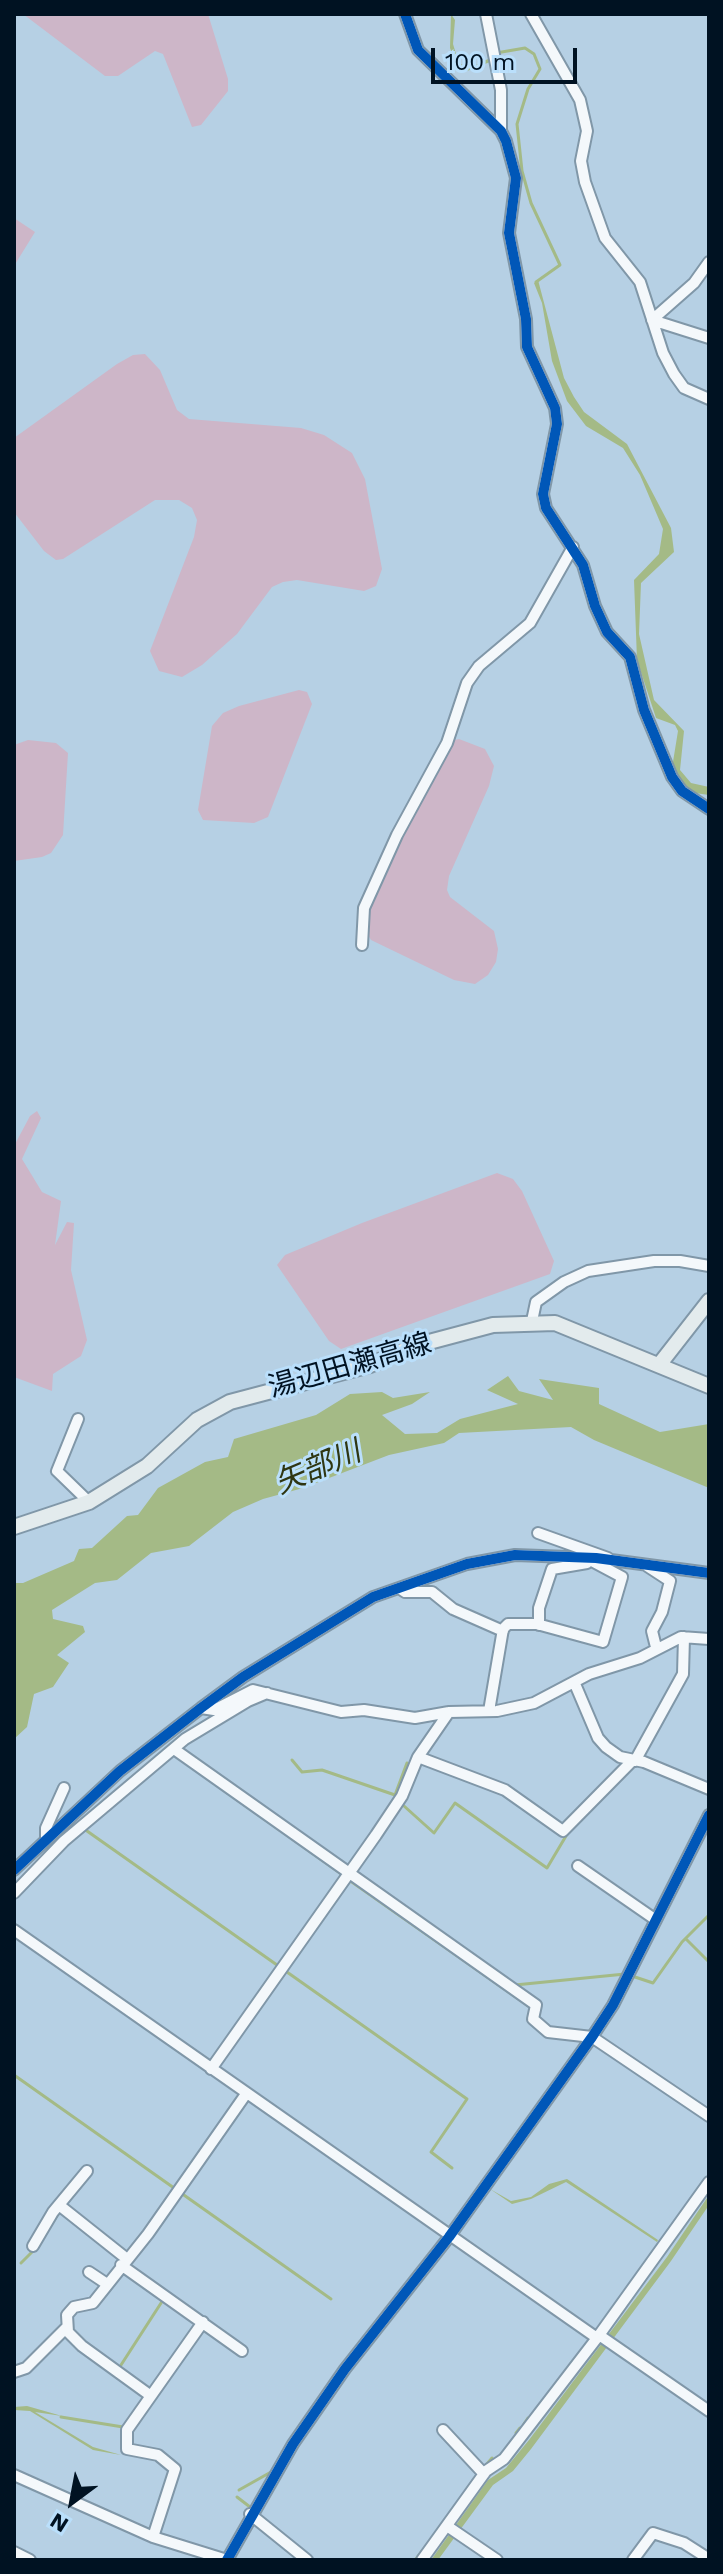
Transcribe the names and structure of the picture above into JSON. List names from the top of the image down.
{
  "streets": {
    "main road": ["湯辺田瀬高線"]
  },
  "water": ["矢部川"],
  "scale_bar": "100 m",
  "north": "bottom left"
}
